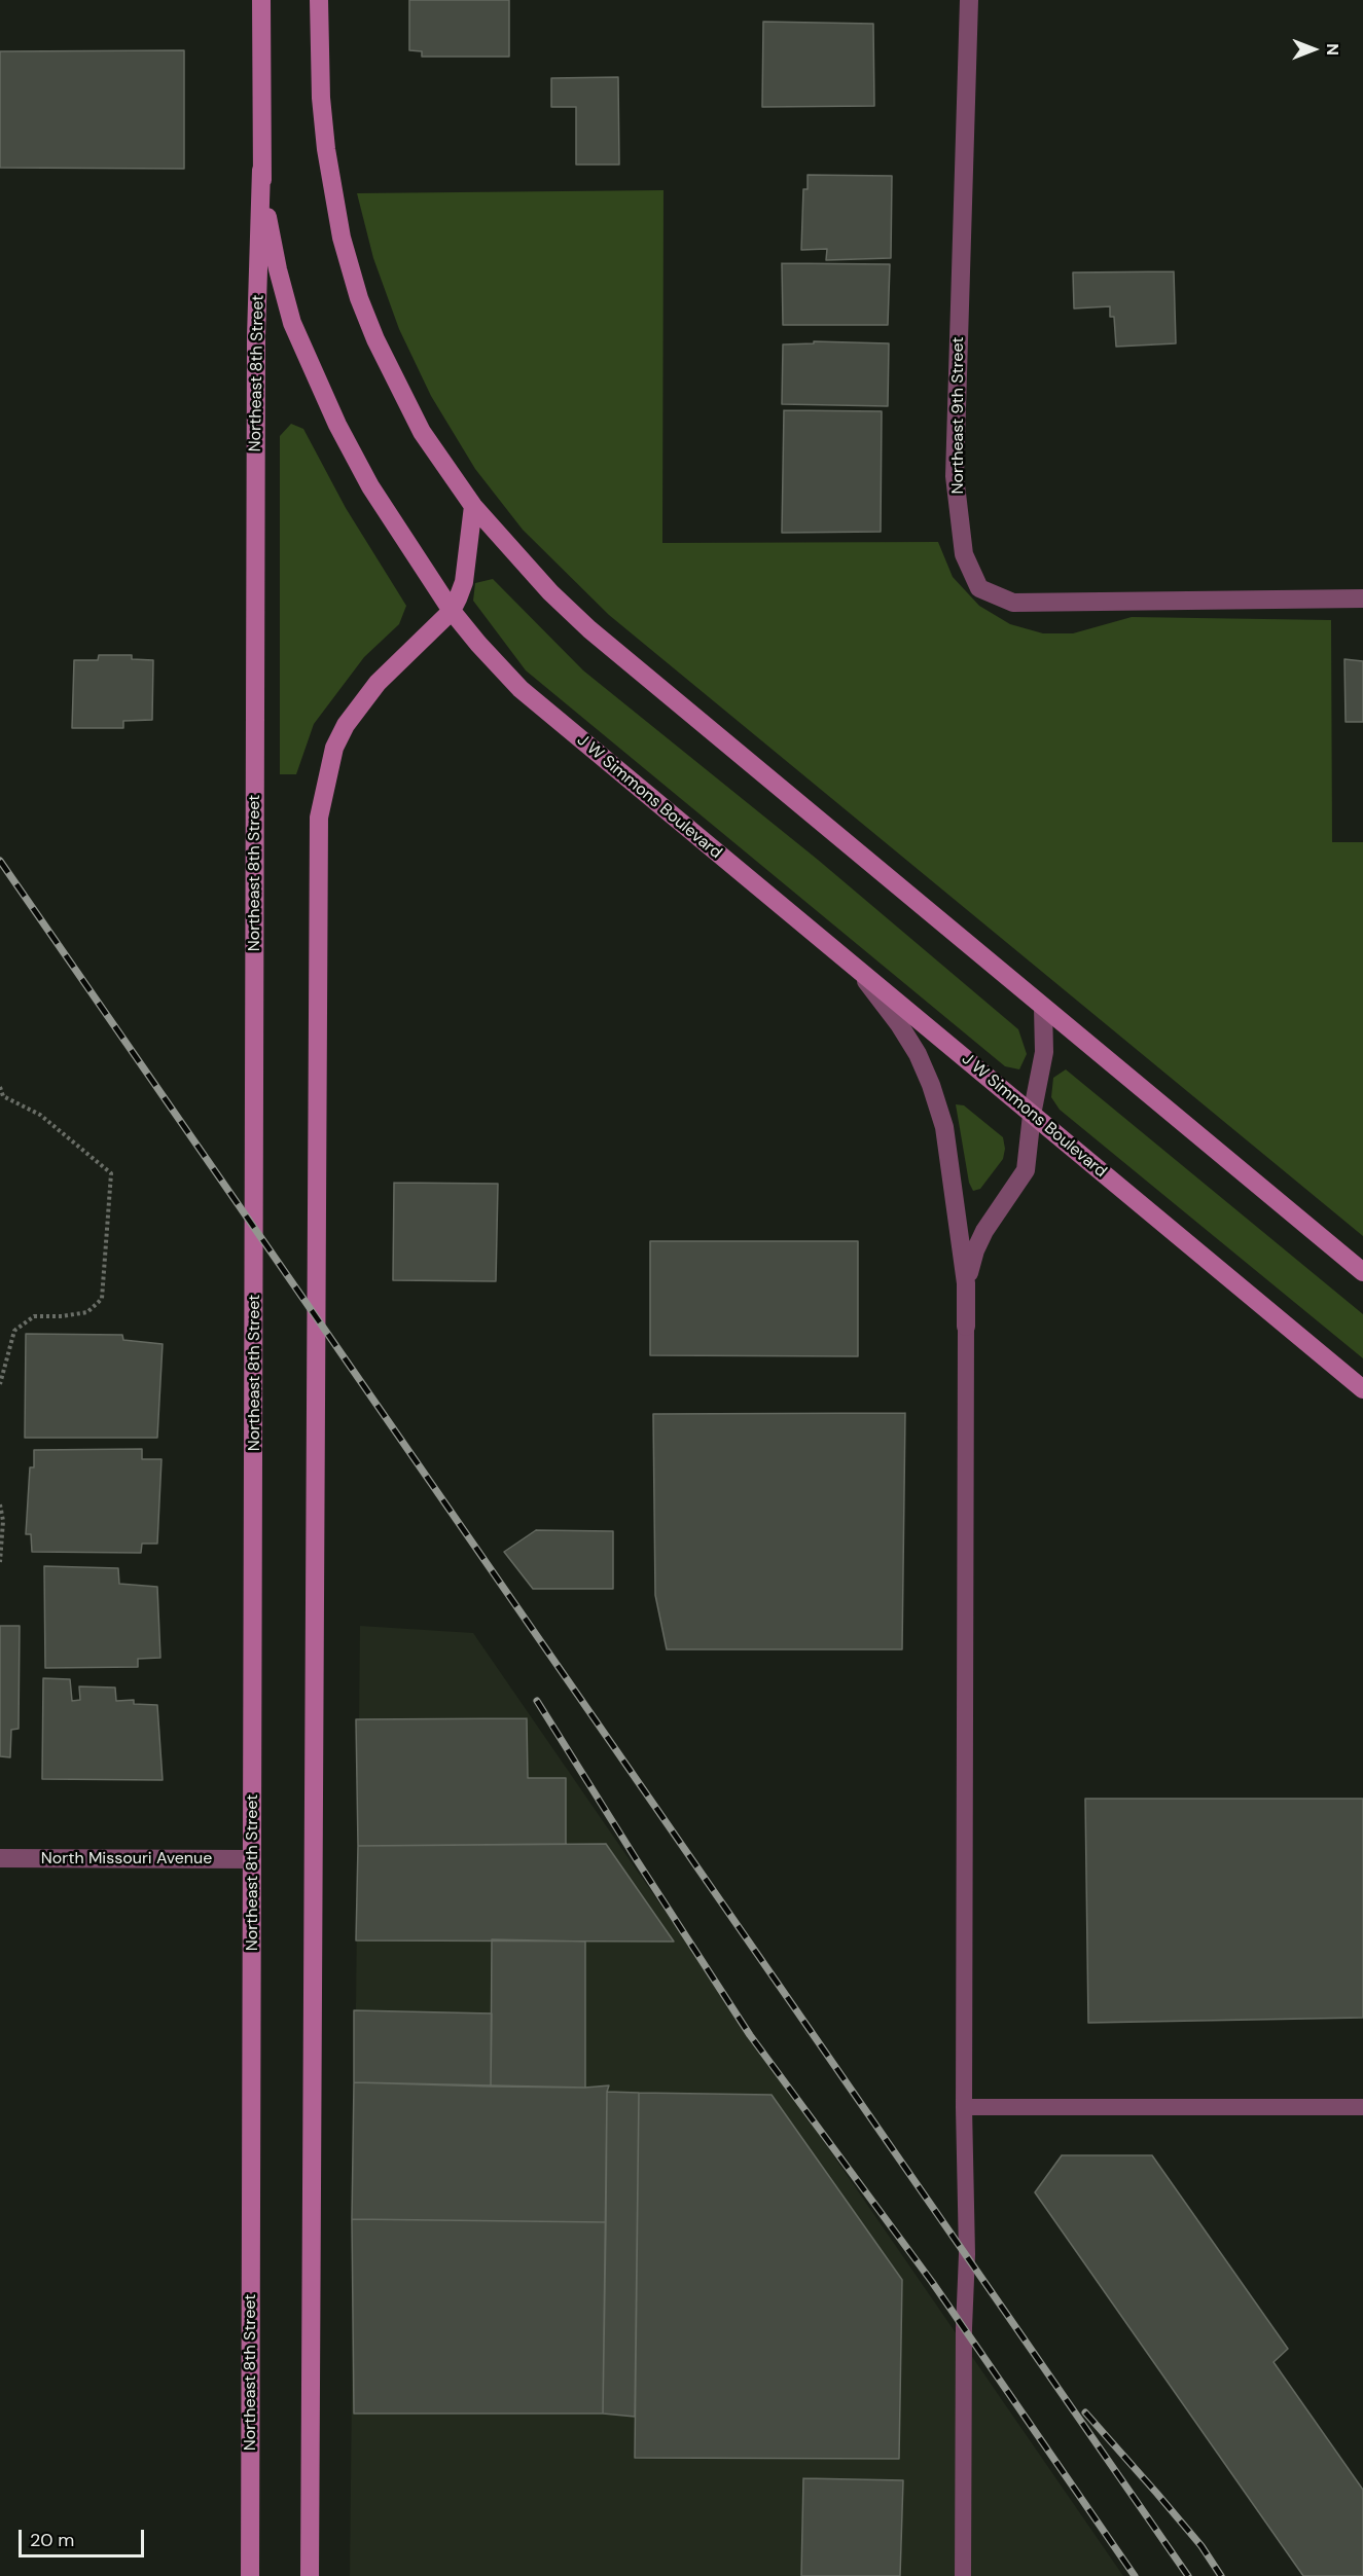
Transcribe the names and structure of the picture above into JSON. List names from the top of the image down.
{
  "streets": {
    "street": [
      "Northeast 8th Street",
      "Northeast 9th Street",
      "J W Simmons Boulevard",
      "North Missouri Avenue"
    ]
  },
  "crossings": [
    ["Northeast 8th Street", "J W Simmons Boulevard"],
    ["Northeast 8th Street", "North Missouri Avenue"]
  ],
  "scale_bar": "20 m",
  "north": "right"
}
